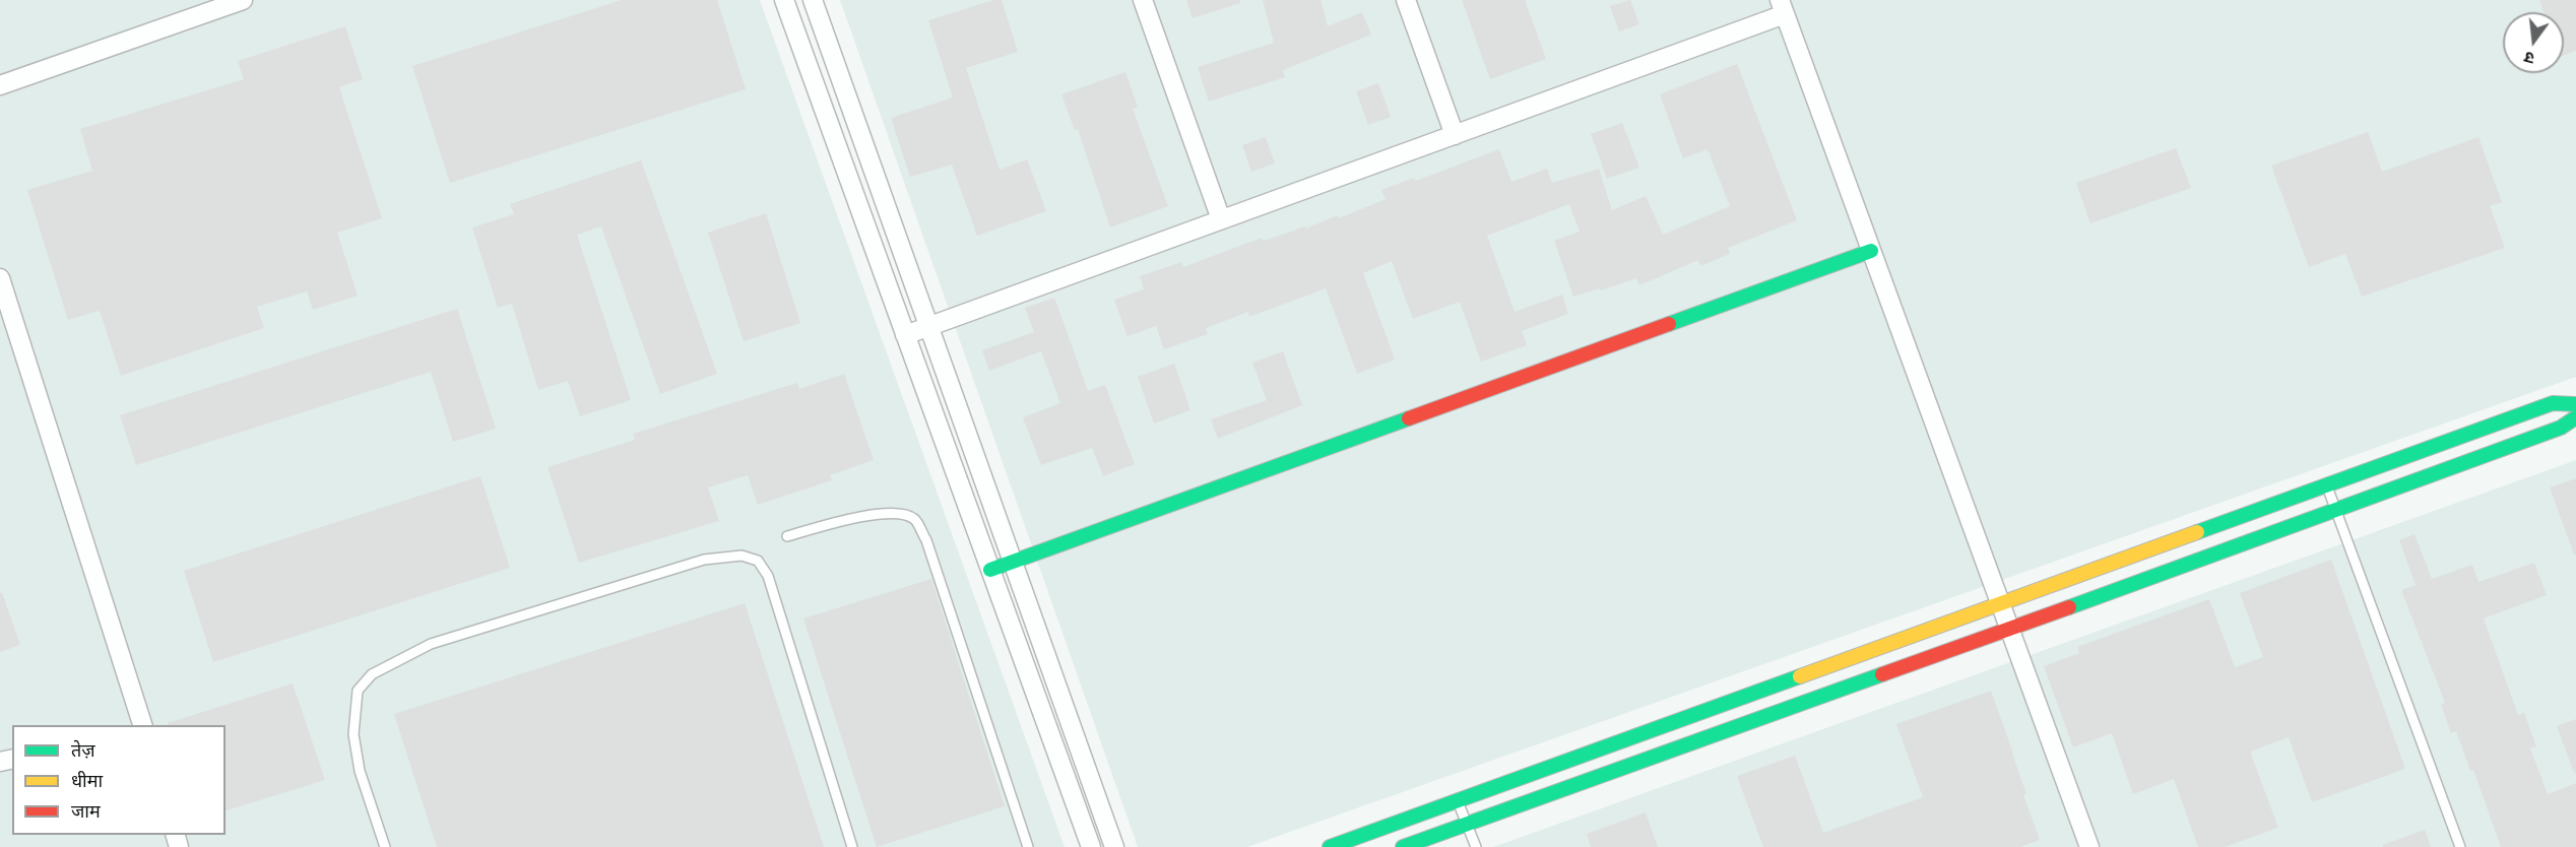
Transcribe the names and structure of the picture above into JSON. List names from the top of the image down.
{
  "legend": ["तेज़", "धीमा", "जाम"],
  "north": "bottom"
}
